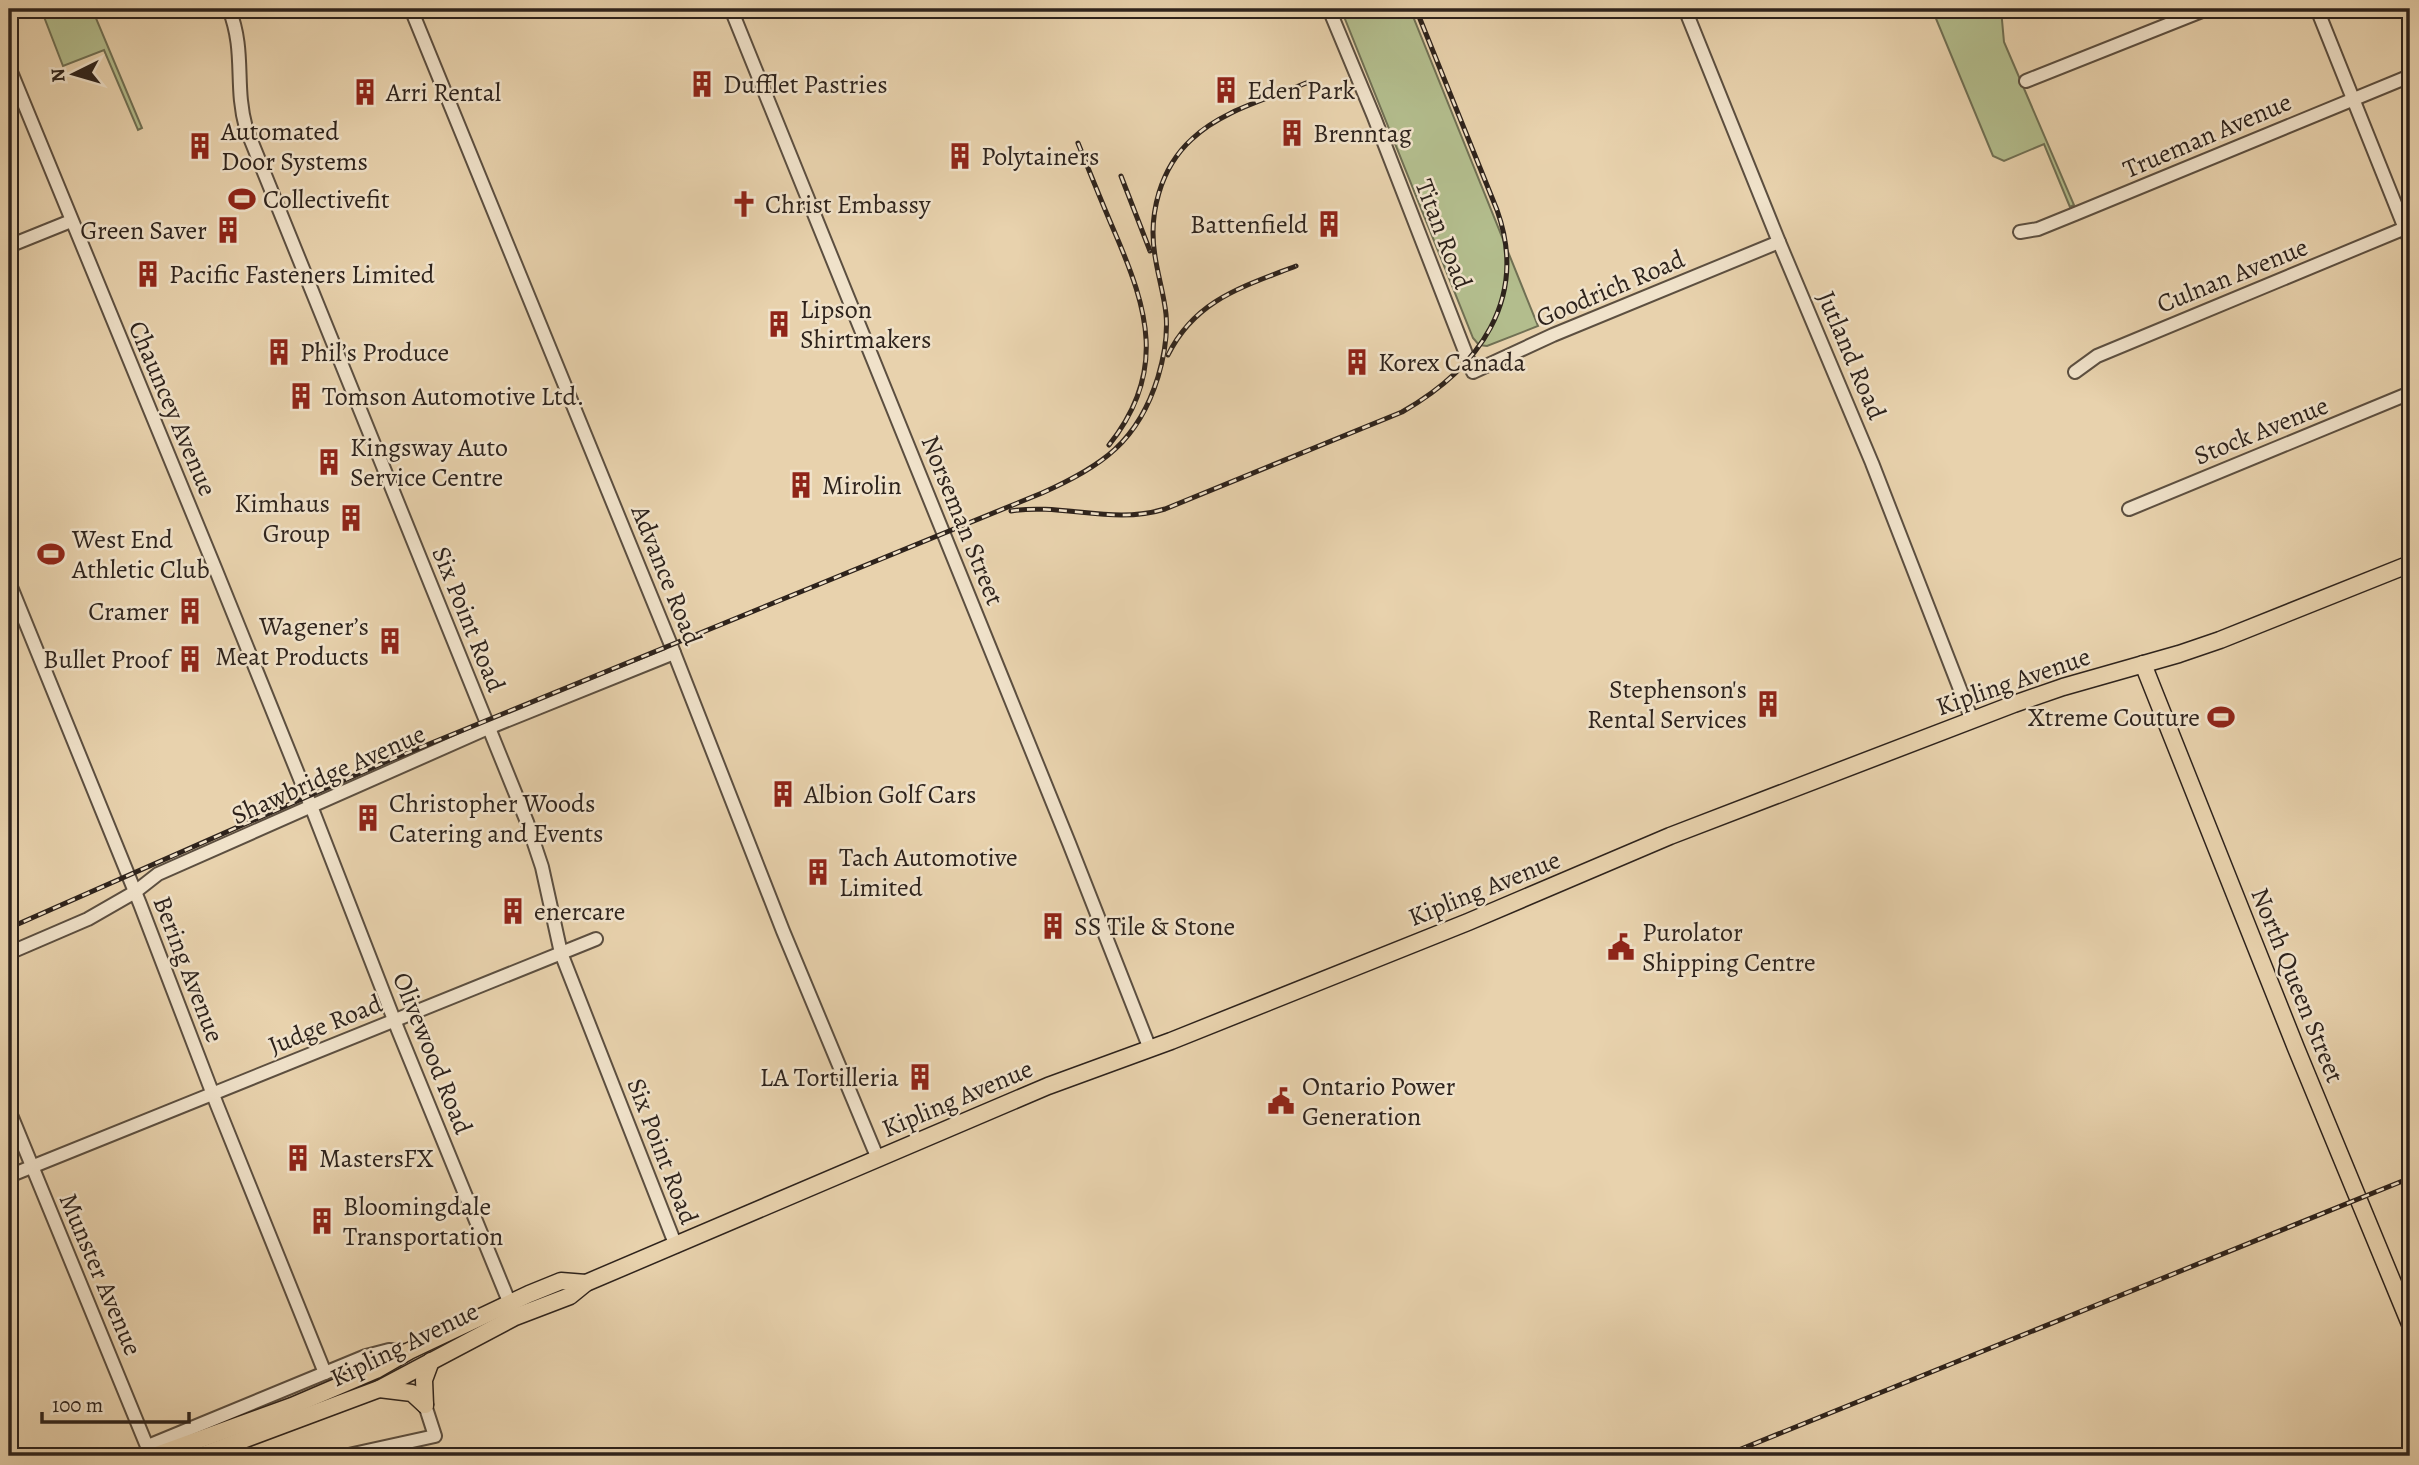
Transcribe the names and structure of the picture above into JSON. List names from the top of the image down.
{
  "streets": {
    "main road": ["Kipling Avenue", "North Queen Street"],
    "street": [
      "Trueman Avenue",
      "Titan Road",
      "Culnan Avenue",
      "Goodrich Road",
      "Jutland Road",
      "Chauncey Avenue",
      "Stock Avenue",
      "Norseman Street",
      "Advance Road",
      "Six Point Road",
      "Shawbridge Avenue",
      "Bering Avenue",
      "Judge Road",
      "Olivewood Road",
      "Munster Avenue"
    ]
  },
  "crossings": [
    ["Titan Road", "Goodrich Road"],
    ["Goodrich Road", "Jutland Road"],
    ["Jutland Road", "Kipling Avenue"],
    ["Chauncey Avenue", "Shawbridge Avenue"],
    ["Chauncey Avenue", "Olivewood Road"],
    ["Norseman Street", "Kipling Avenue"],
    ["Advance Road", "Kipling Avenue"],
    ["Advance Road", "Shawbridge Avenue"],
    ["Six Point Road", "Kipling Avenue"],
    ["Six Point Road", "Shawbridge Avenue"],
    ["Six Point Road", "Judge Road"],
    ["Kipling Avenue", "Bering Avenue"],
    ["Kipling Avenue", "North Queen Street"],
    ["Kipling Avenue", "Olivewood Road"],
    ["Kipling Avenue", "Munster Avenue"],
    ["Shawbridge Avenue", "Bering Avenue"],
    ["Shawbridge Avenue", "Olivewood Road"],
    ["Bering Avenue", "Judge Road"],
    ["Judge Road", "Olivewood Road"],
    ["Judge Road", "Munster Avenue"]
  ],
  "places": {
    "building": [
      "Dufflet Pastries",
      "Eden Park",
      "Arri Rental",
      "Brenntag",
      "Automated Door Systems",
      "Polytainers",
      "Battenfield",
      "Green Saver",
      "Pacific Fasteners Limited",
      "Lipson Shirtmakers",
      "Phil’s Produce",
      "Korex Canada",
      "Tomson Automotive Ltd.",
      "Kingsway Auto Service Centre",
      "Mirolin",
      "Kimhaus Group",
      "Cramer",
      "Wagener’s Meat Products",
      "Bullet Proof",
      "Stephenson's Rental Services",
      "Albion Golf Cars",
      "Christopher Woods Catering and Events",
      "Tach Automotive Limited",
      "enercare",
      "SS Tile & Stone",
      "LA Tortilleria",
      "MastersFX",
      "Bloomingdale Transportation"
    ],
    "sports": ["Collectivefit", "West End Athletic Club", "Xtreme Couture"],
    "church": ["Christ Embassy"],
    "public building": ["Purolator Shipping Centre", "Ontario Power Generation"]
  },
  "scale_bar": "100 m",
  "north": "left"
}
